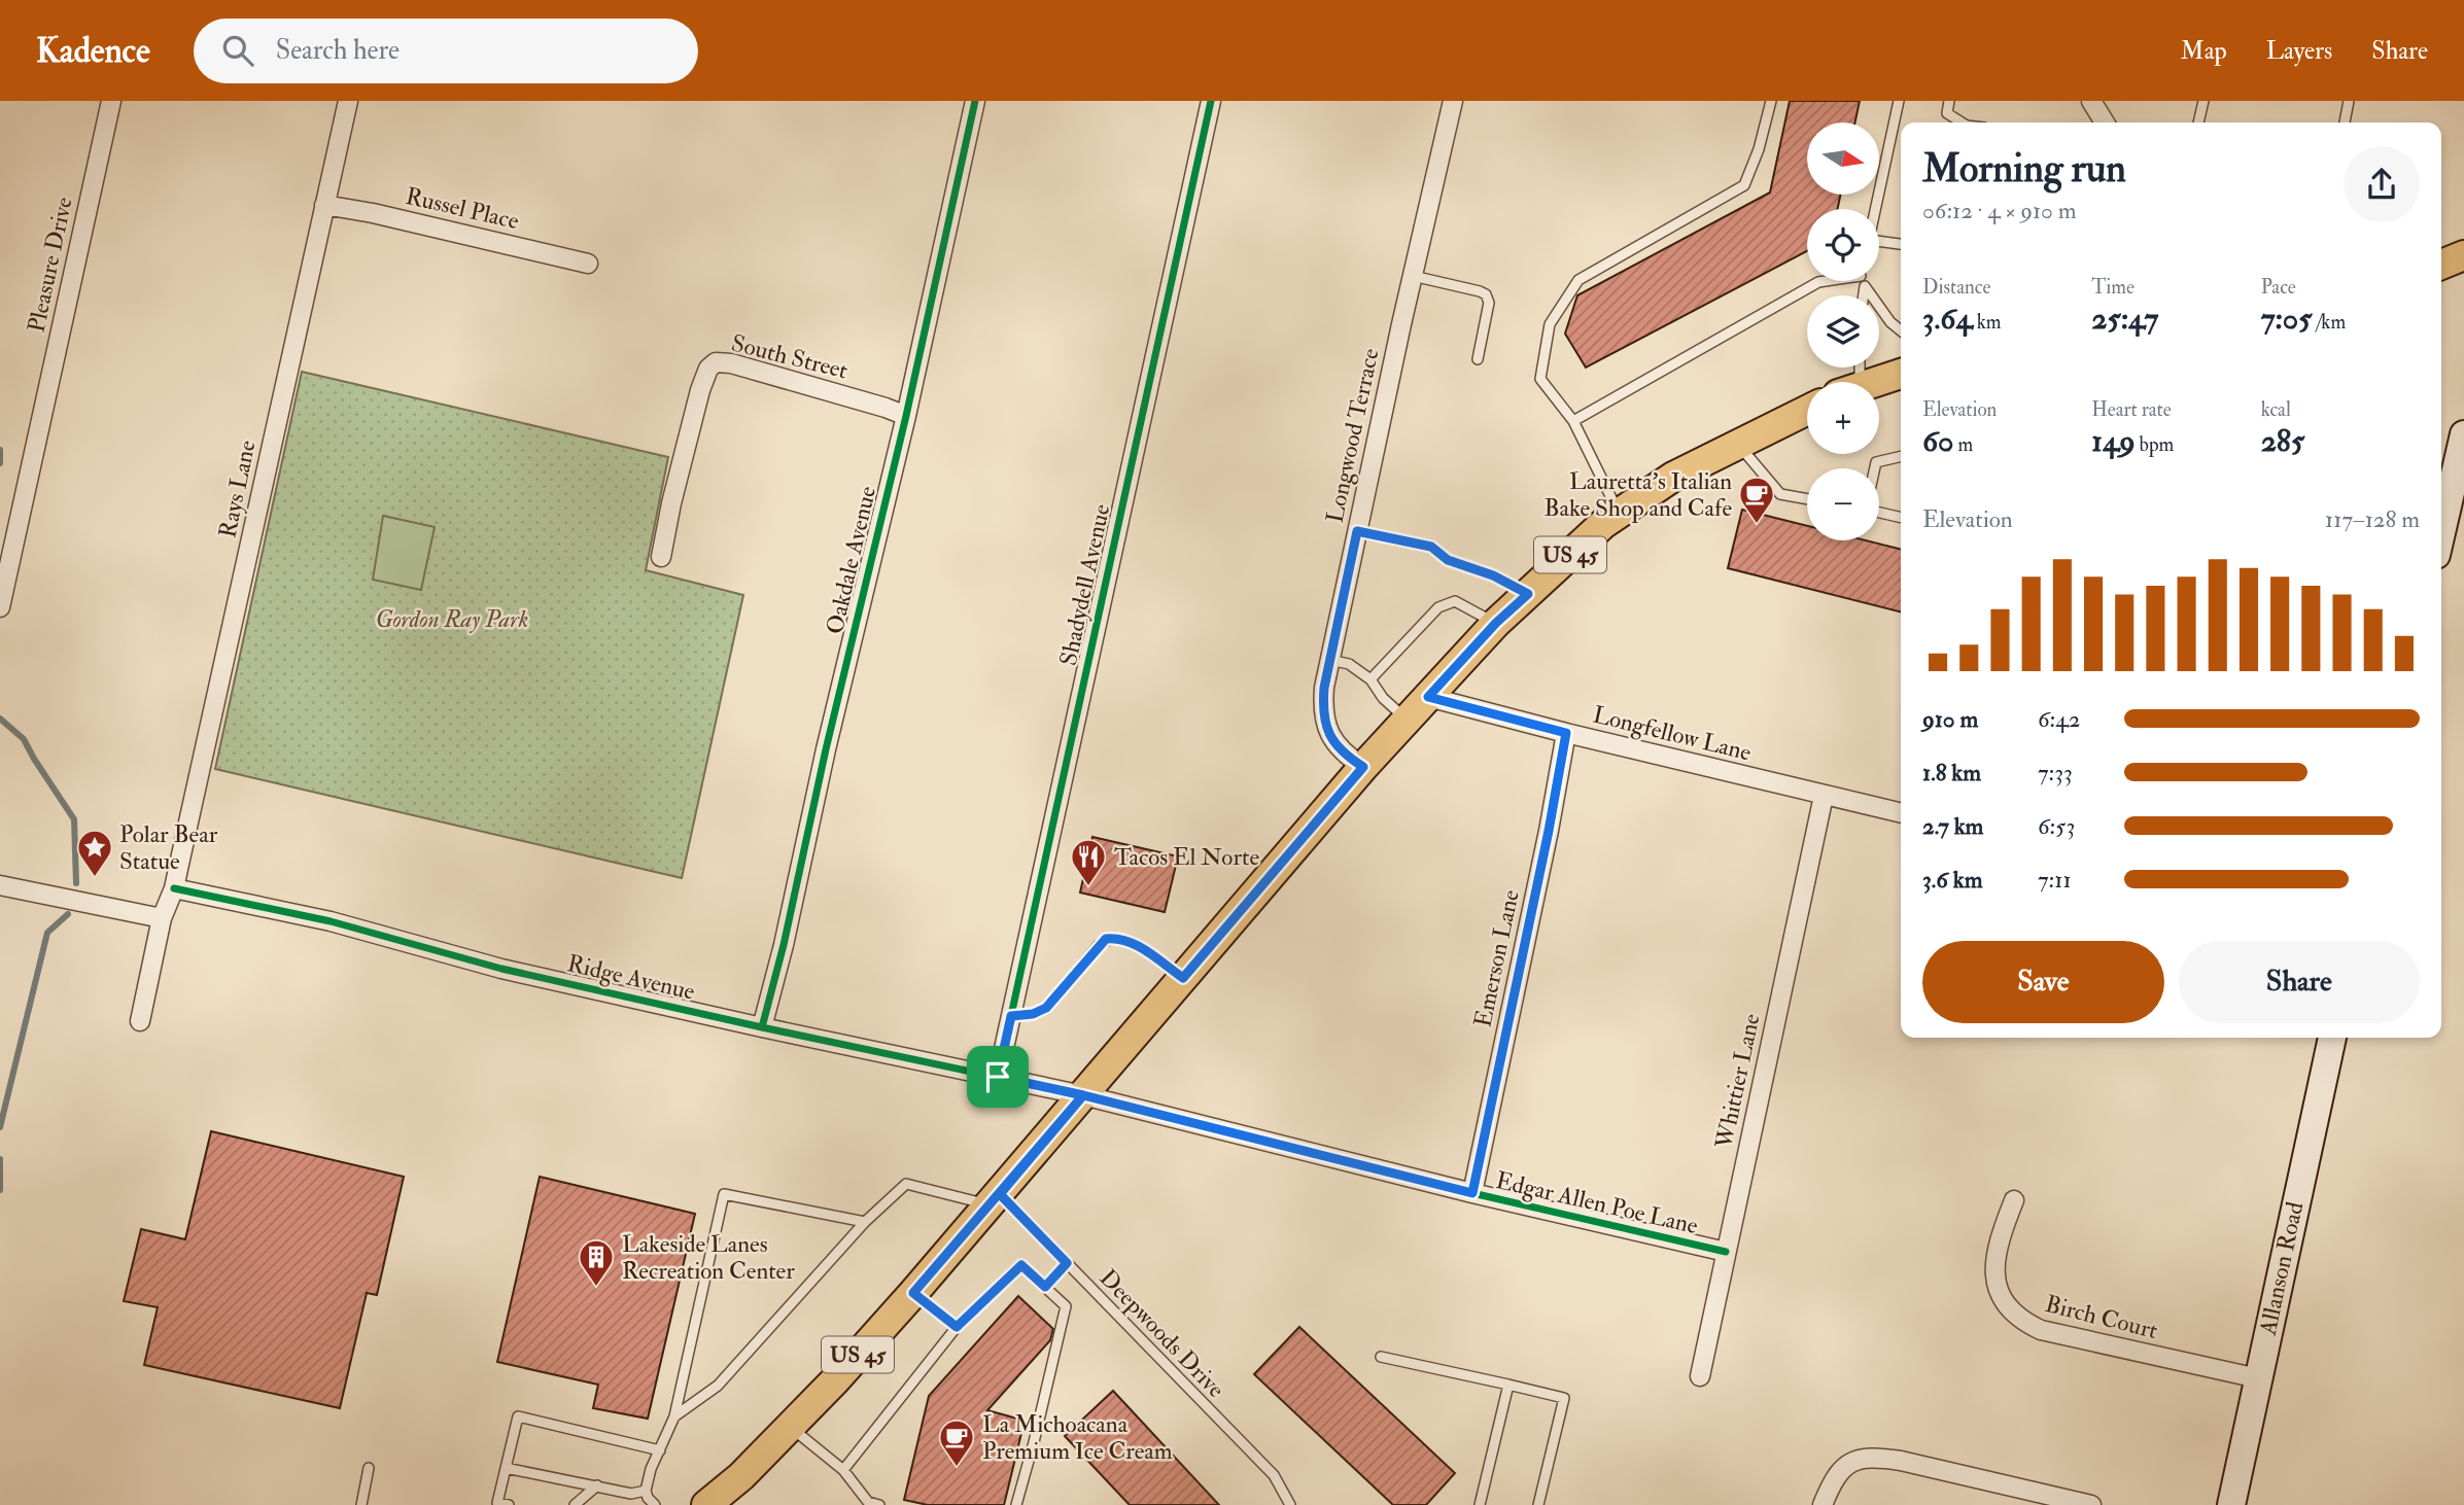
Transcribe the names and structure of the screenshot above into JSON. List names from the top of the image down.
{
  "streets": {
    "main road": ["US 45"],
    "street": [
      "Russel Place",
      "Pleasure Drive",
      "South Street",
      "Longwood Terrace",
      "Rays Lane",
      "Oakdale Avenue",
      "Shadydell Avenue",
      "Longfellow Lane",
      "Emerson Lane",
      "Ridge Avenue",
      "Whittier Lane",
      "Edgar Allen Poe Lane",
      "Allanson Road",
      "Birch Court"
    ],
    "lane": ["Deepwoods Drive"]
  },
  "crossings": [
    ["Russel Place", "Rays Lane"],
    ["South Street", "Oakdale Avenue"],
    ["Longwood Terrace", "US 45"],
    ["Rays Lane", "Ridge Avenue"],
    ["US 45", "Longfellow Lane"],
    ["US 45", "Ridge Avenue"],
    ["US 45", "Edgar Allen Poe Lane"],
    ["US 45", "Deepwoods Drive"],
    ["Oakdale Avenue", "Ridge Avenue"],
    ["Shadydell Avenue", "Ridge Avenue"],
    ["Longfellow Lane", "Emerson Lane"],
    ["Longfellow Lane", "Whittier Lane"],
    ["Emerson Lane", "Edgar Allen Poe Lane"],
    ["Ridge Avenue", "Edgar Allen Poe Lane"],
    ["Whittier Lane", "Edgar Allen Poe Lane"],
    ["Allanson Road", "Birch Court"]
  ],
  "parks": ["Gordon Ray Park"],
  "places": {
    "cafe": ["Lauretta's Italian Bake Shop and Cafe", "La Michoacana Premium Ice Cream"],
    "place": ["Polar Bear Statue"],
    "restaurant": ["Tacos El Norte"],
    "building": ["Lakeside Lanes Recreation Center"]
  },
  "north": "right",
  "page": {
    "header": "Kadence",
    "search": "Search here",
    "nav": ["Map", "Layers", "Share"],
    "map_buttons": ["+", "−"],
    "heading": ["Morning run", "06:12 · 4 × 910 m"],
    "stats": [
      ["Distance", "3.64 km"],
      ["Time", "25:47"],
      ["Pace", "7:05 /km"],
      ["Elevation", "60 m"],
      ["Heart rate", "149 bpm"],
      ["kcal", "285"]
    ],
    "chart": ["Elevation", "117–128 m"],
    "list": [
      {
        "name": "910 m",
        "note": "6:42"
      },
      {
        "name": "1.8 km",
        "note": "7:33"
      },
      {
        "name": "2.7 km",
        "note": "6:53"
      },
      {
        "name": "3.6 km",
        "note": "7:11"
      }
    ],
    "buttons": ["Save", "Share"]
  }
}
